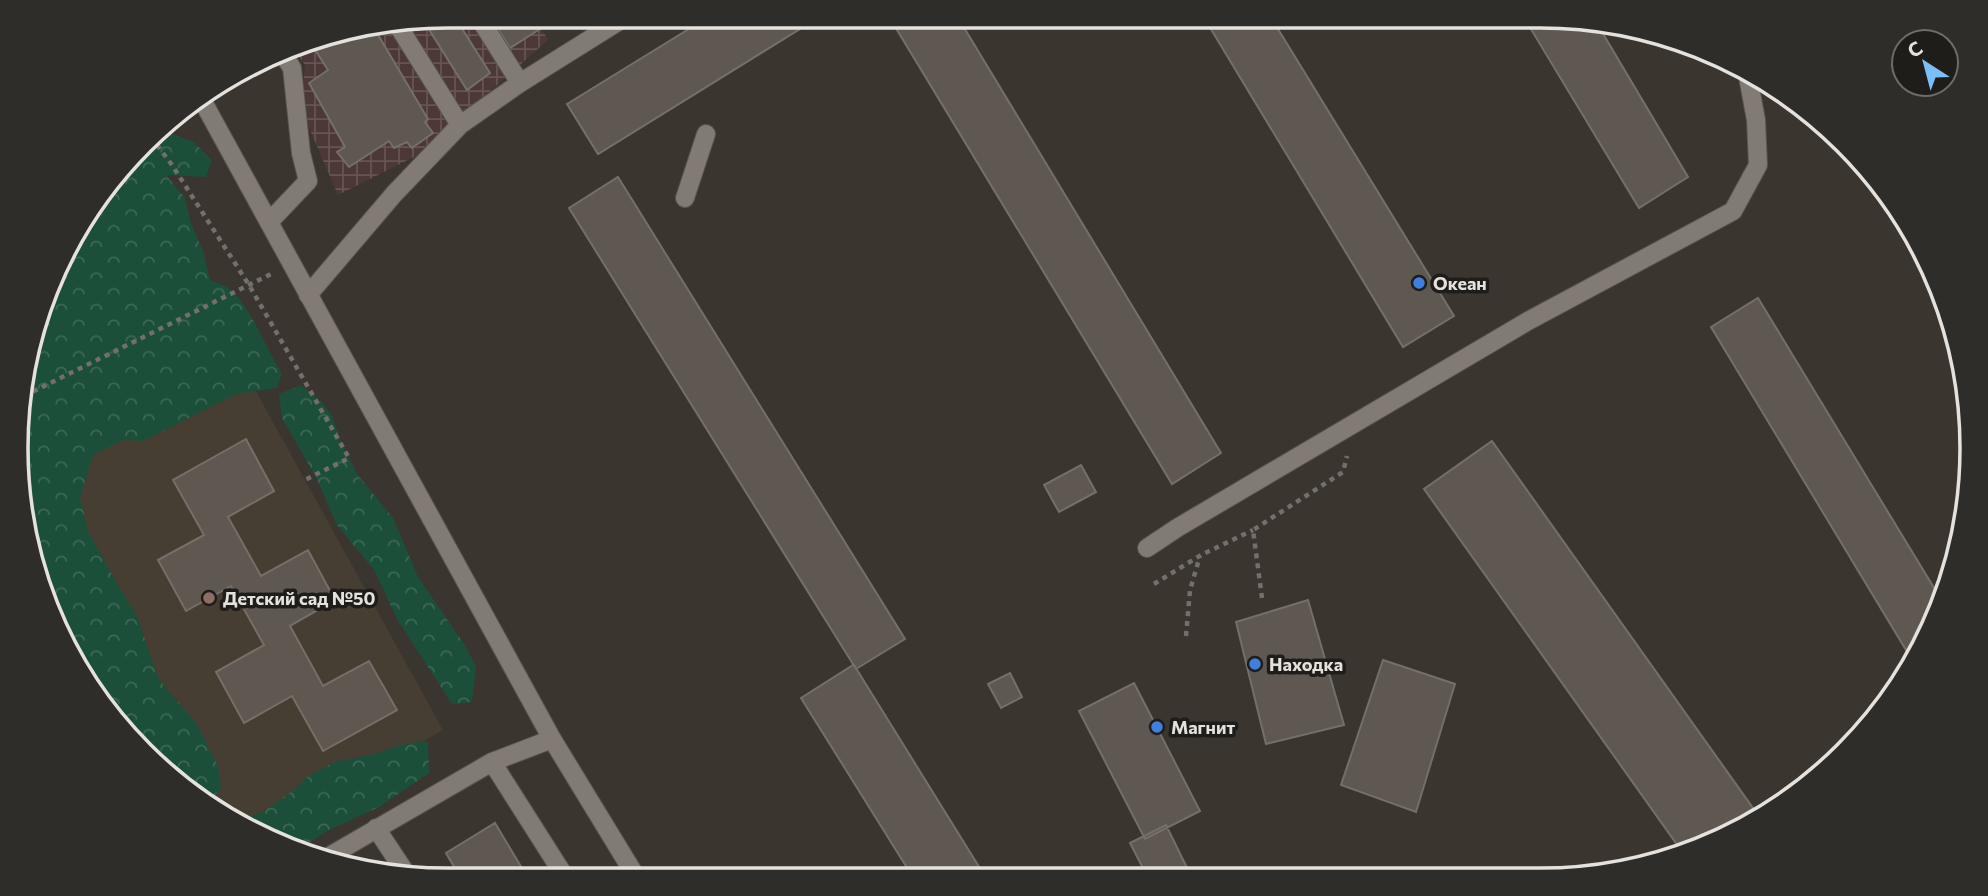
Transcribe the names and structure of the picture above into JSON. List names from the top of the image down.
{
  "places": [
    "Океан",
    "Детский сад №50",
    "Находка",
    "Магнит"
  ],
  "north": "top left"
}
